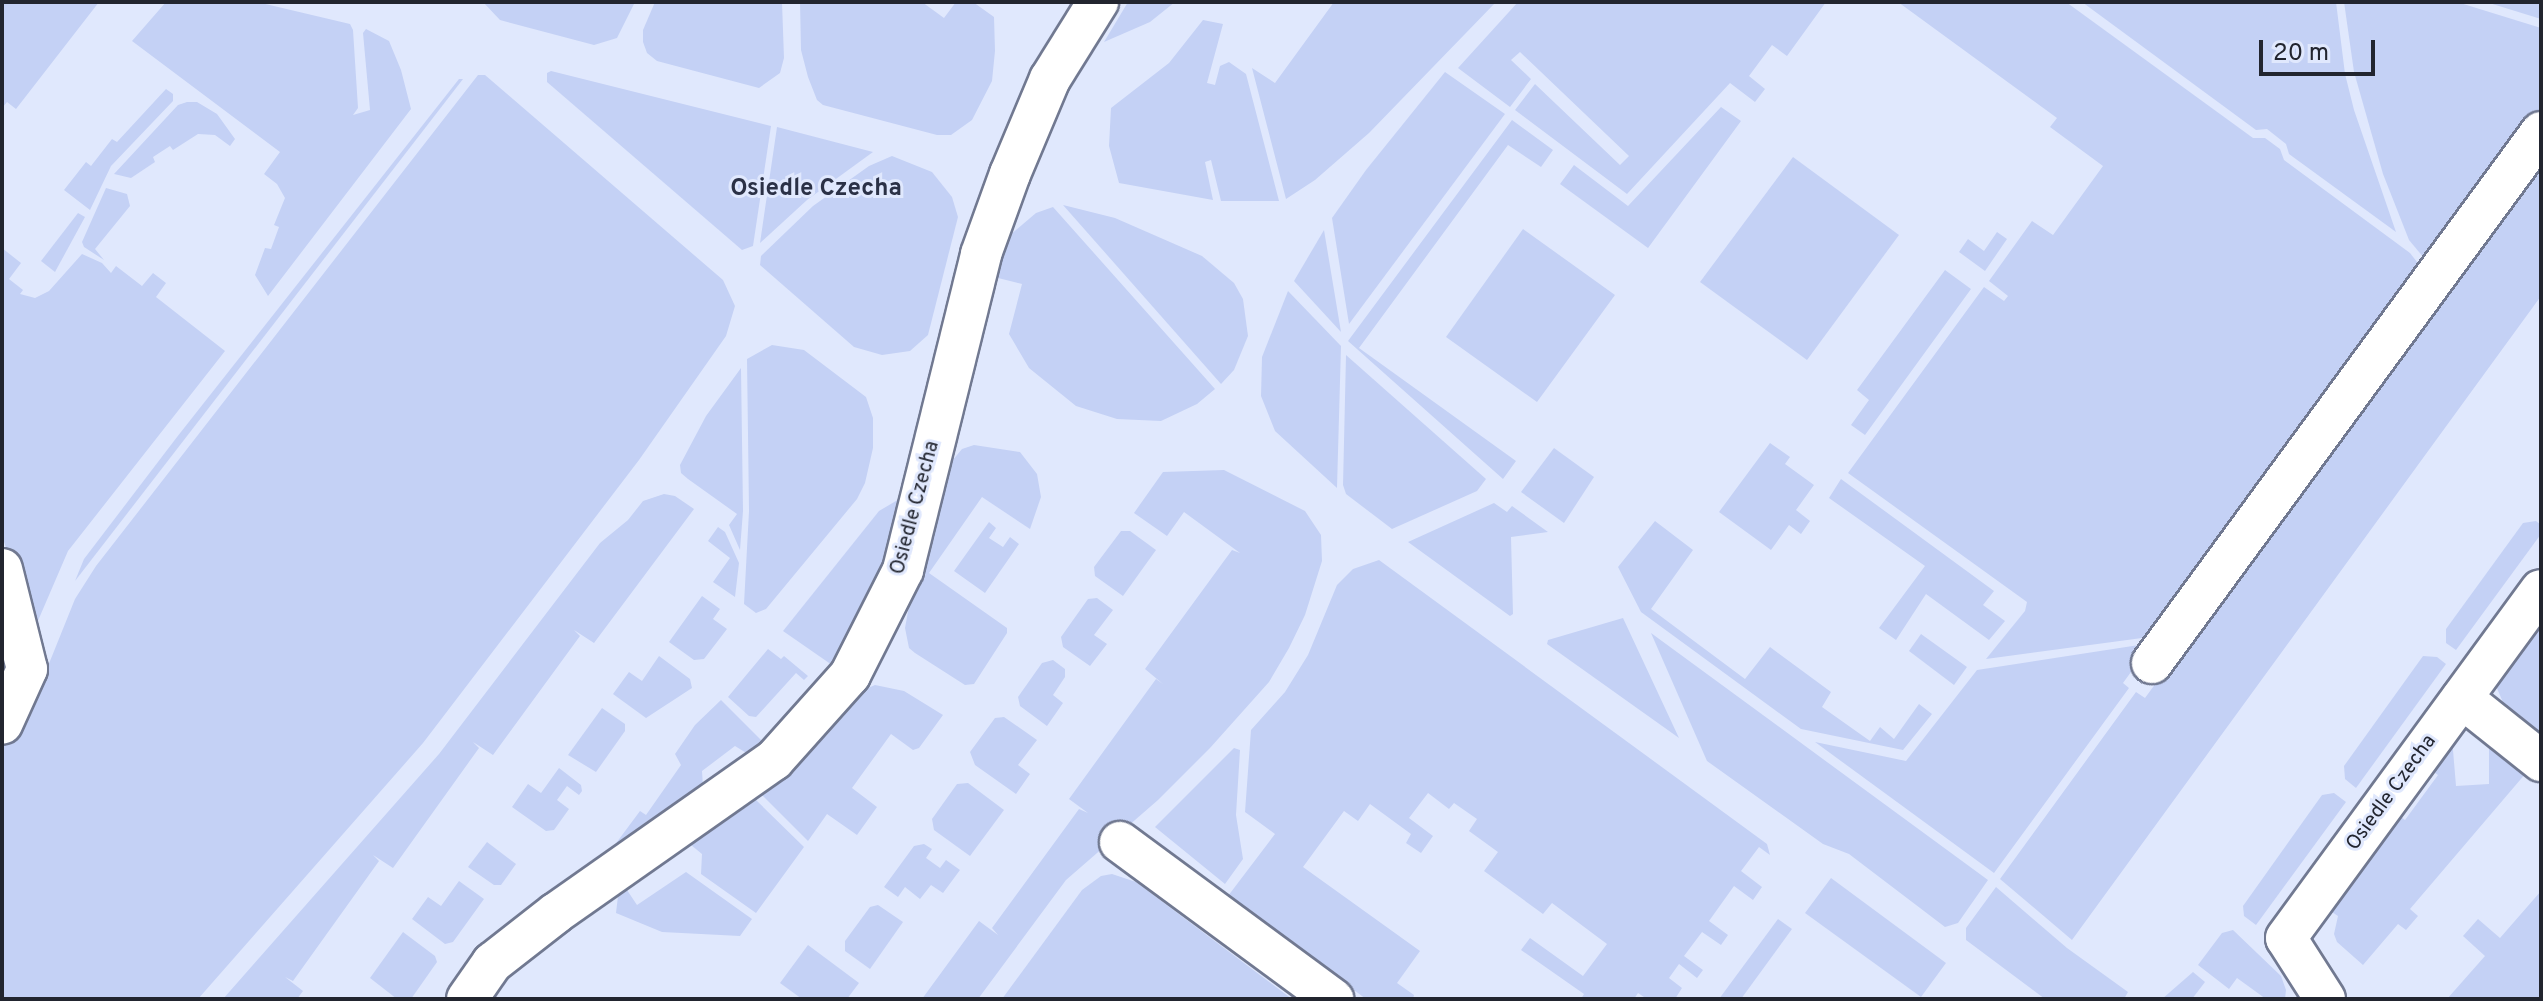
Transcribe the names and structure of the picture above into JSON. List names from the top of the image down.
{
  "streets": {
    "street": ["Osiedle Czecha"]
  },
  "districts": ["Osiedle Czecha"],
  "scale_bar": "20 m"
}
